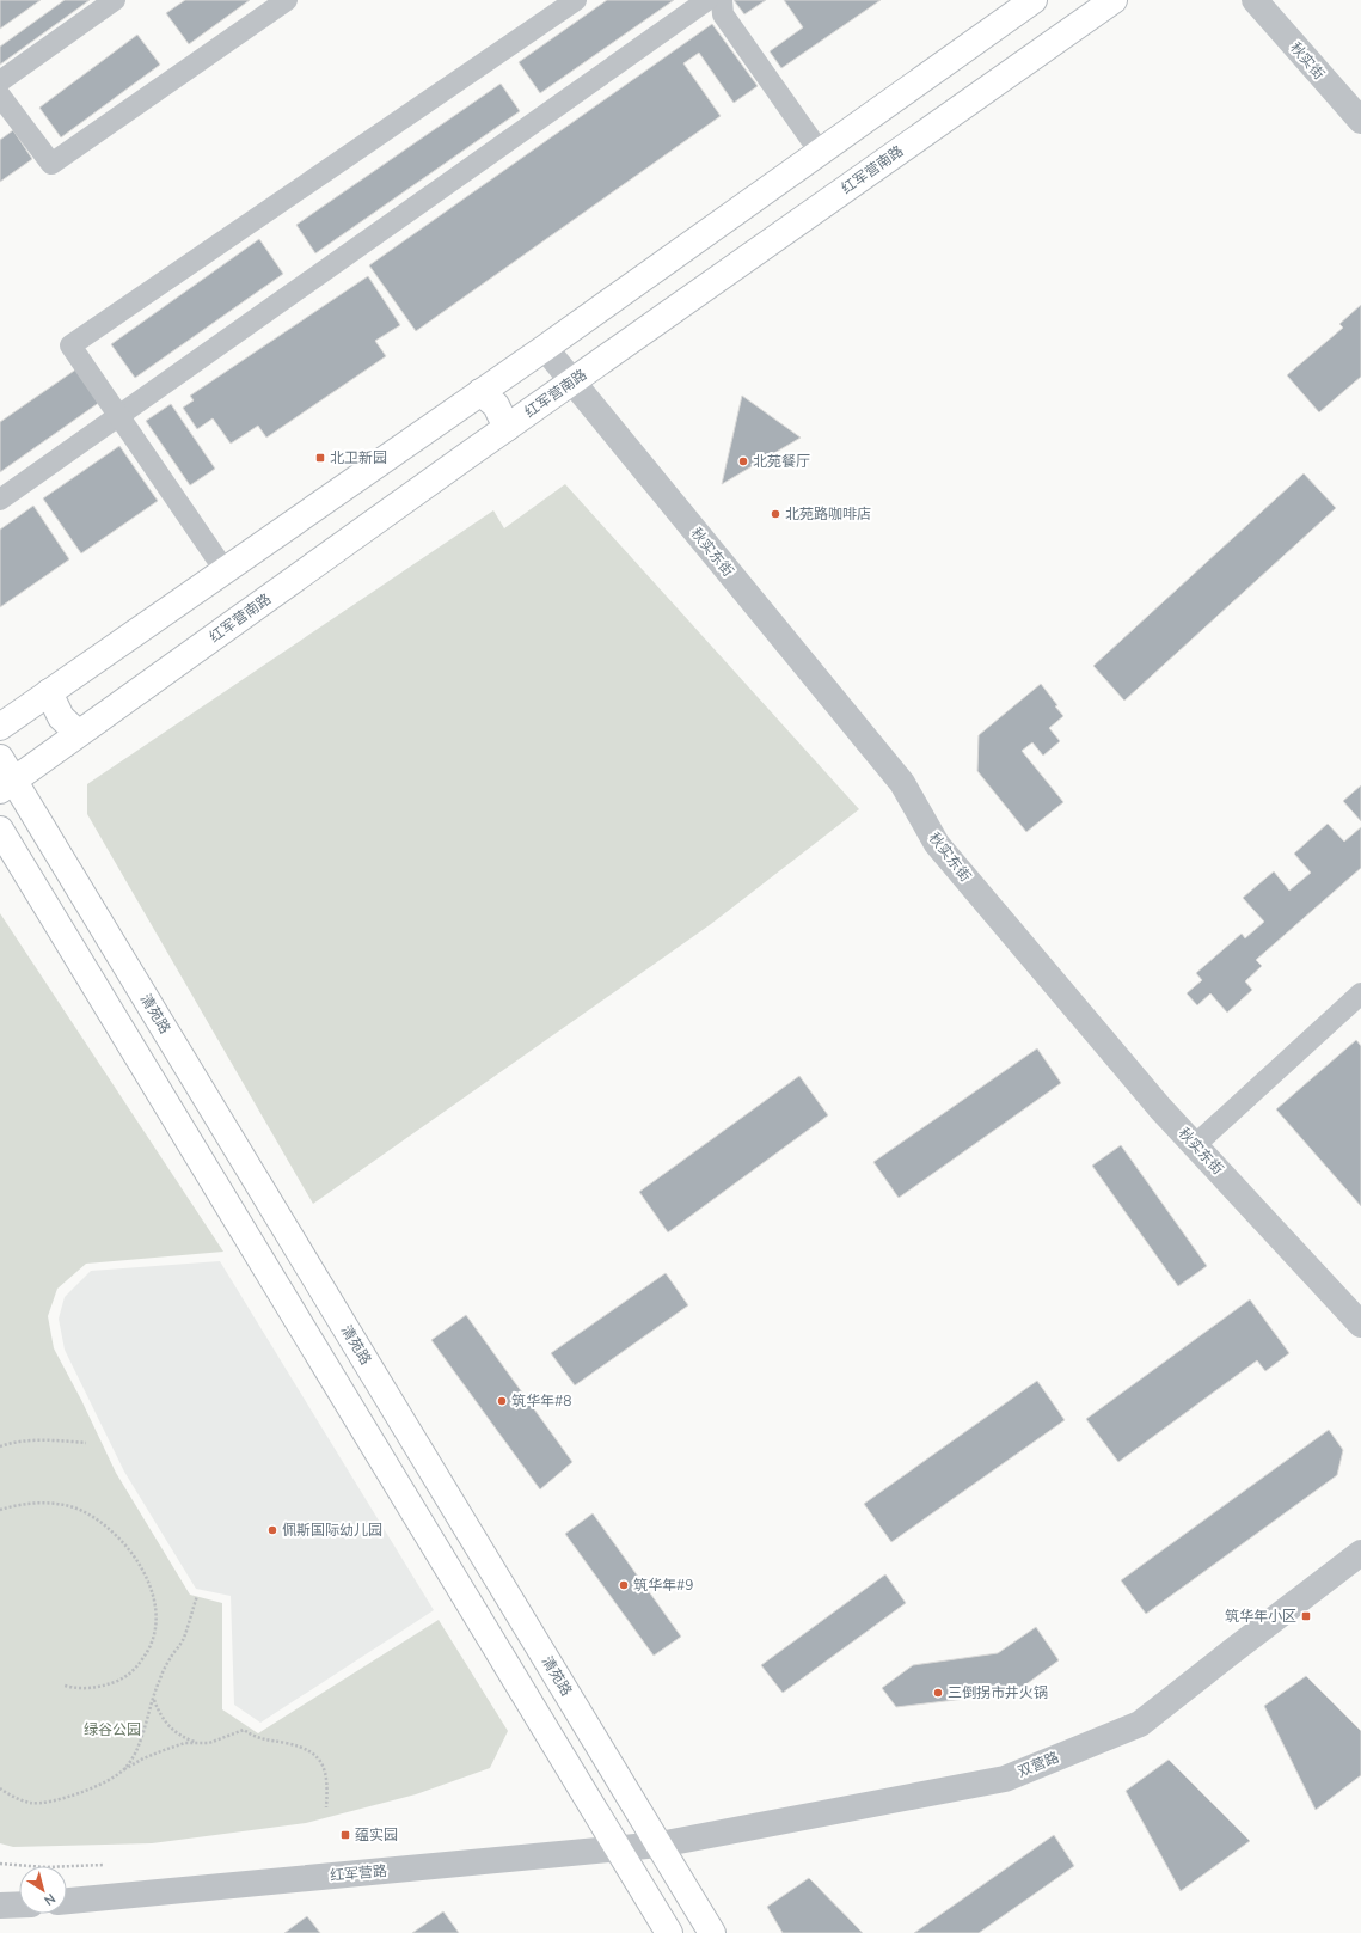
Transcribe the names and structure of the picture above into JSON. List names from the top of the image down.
{
  "streets": {
    "main road": ["红军营南路", "清苑路"],
    "street": [
      "秋实街",
      "秋实东街",
      "双营路",
      "红军营路"
    ]
  },
  "crossings": [
    ["红军营南路", "秋实东街"],
    ["红军营南路", "清苑路"],
    ["清苑路", "双营路"],
    ["清苑路", "红军营路"],
    ["双营路", "红军营路"]
  ],
  "parks": ["绿谷公园"],
  "places": {
    "transit": ["北卫新园", "筑华年小区", "蕴实园"],
    "other": [
      "北苑餐厅",
      "北苑路咖啡店",
      "筑华年#8",
      "佩斯国际幼儿园",
      "筑华年#9",
      "三倒拐市井火锅"
    ]
  },
  "north": "bottom right"
}
